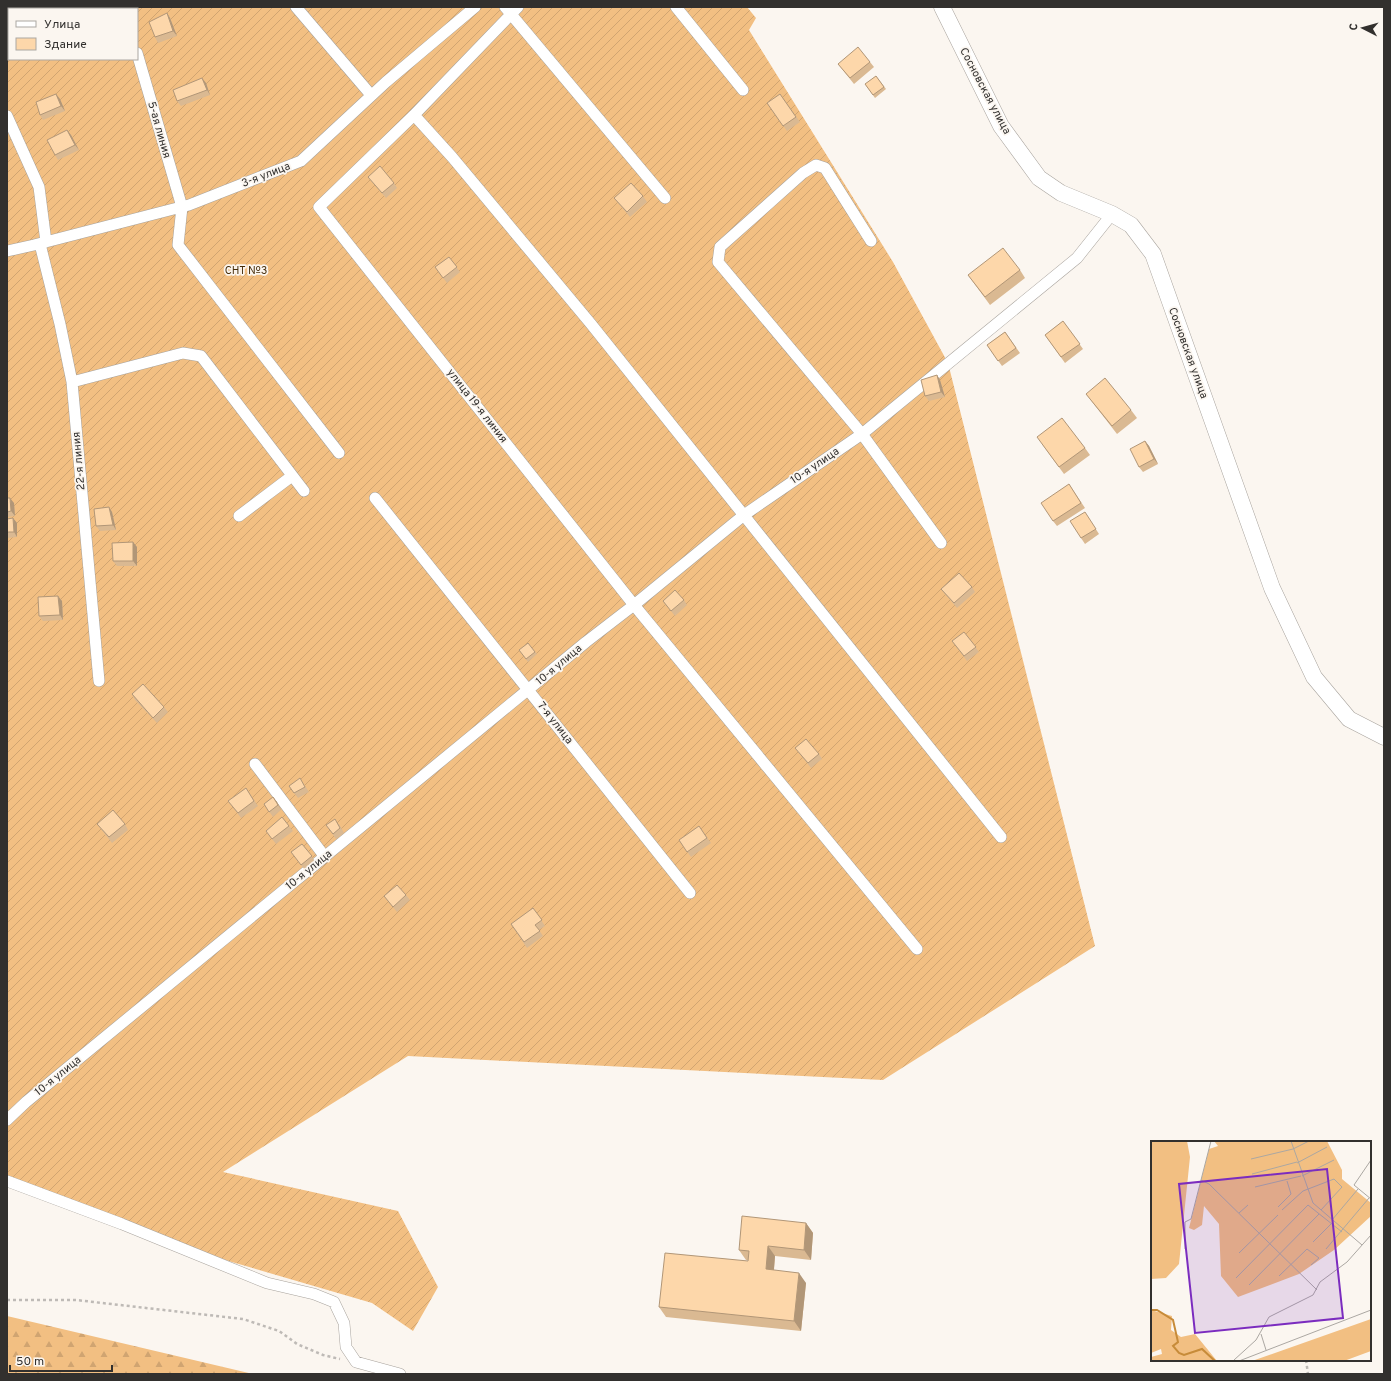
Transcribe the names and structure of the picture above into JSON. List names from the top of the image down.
{
  "streets": {
    "street": [
      "Сосновская улица",
      "5-ая линия",
      "3-я улица",
      "улица 19-я линия",
      "22-я линия",
      "10-я улица",
      "7-я улица"
    ]
  },
  "crossings": [
    ["Сосновская улица", "10-я улица"],
    ["5-ая линия", "3-я улица"],
    ["3-я улица", "22-я линия"],
    ["улица 19-я линия", "10-я улица"],
    ["10-я улица", "7-я улица"]
  ],
  "parks": ["СНТ №3"],
  "legend": ["Улица", "Здание"],
  "scale_bar": "50 m",
  "north": "left"
}
